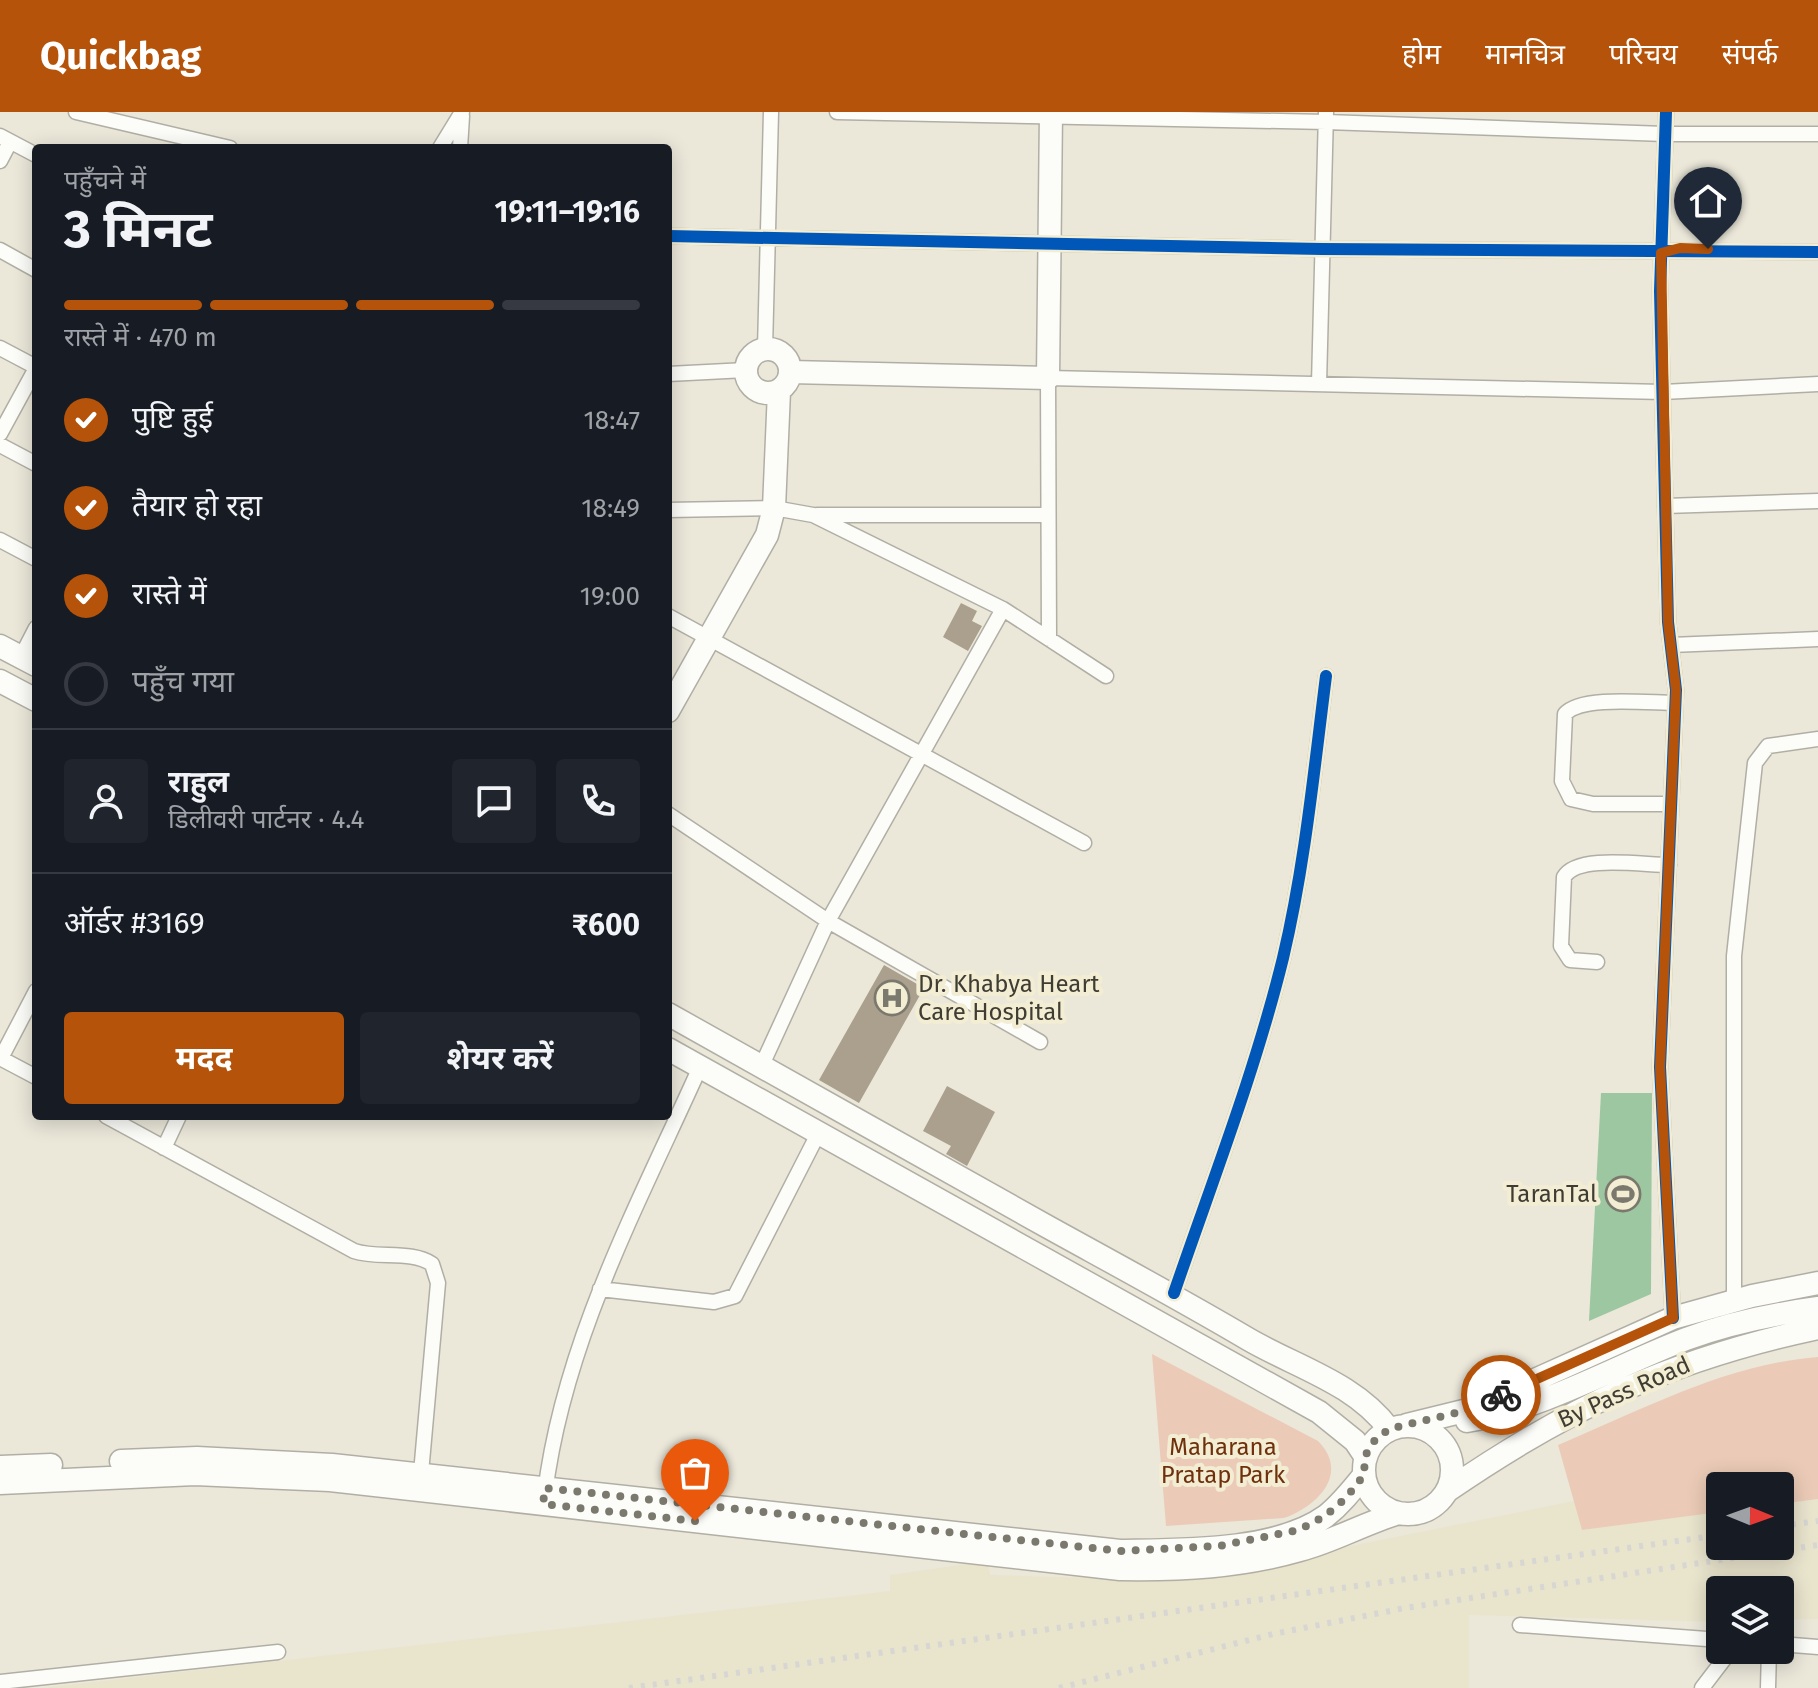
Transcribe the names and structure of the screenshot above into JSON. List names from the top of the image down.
{
  "streets": {
    "main road": ["By Pass Road"]
  },
  "parks": ["Maharana Pratap Park"],
  "places": {
    "hospital": ["Dr. Khabya Heart Care Hospital"],
    "sports": ["TaranTal"]
  },
  "north": "right",
  "page": {
    "header": "Quickbag",
    "nav": [
      "होम",
      "मानचित्र",
      "परिचय",
      "संपर्क"
    ],
    "heading": ["3 मिनट", "पहुँचने में", "19:11–19:16"],
    "panel": [
      "राहुल",
      "डिलीवरी पार्टनर · 4.4",
      "ऑर्डर #3169",
      "₹600"
    ],
    "bar": "रास्ते में · 470 m",
    "list": [
      ["पुष्टि हुई", "18:47"],
      ["तैयार हो रहा", "18:49"],
      ["रास्ते में", "19:00"],
      "पहुँच गया"
    ],
    "buttons": ["मदद", "शेयर करें"]
  }
}
